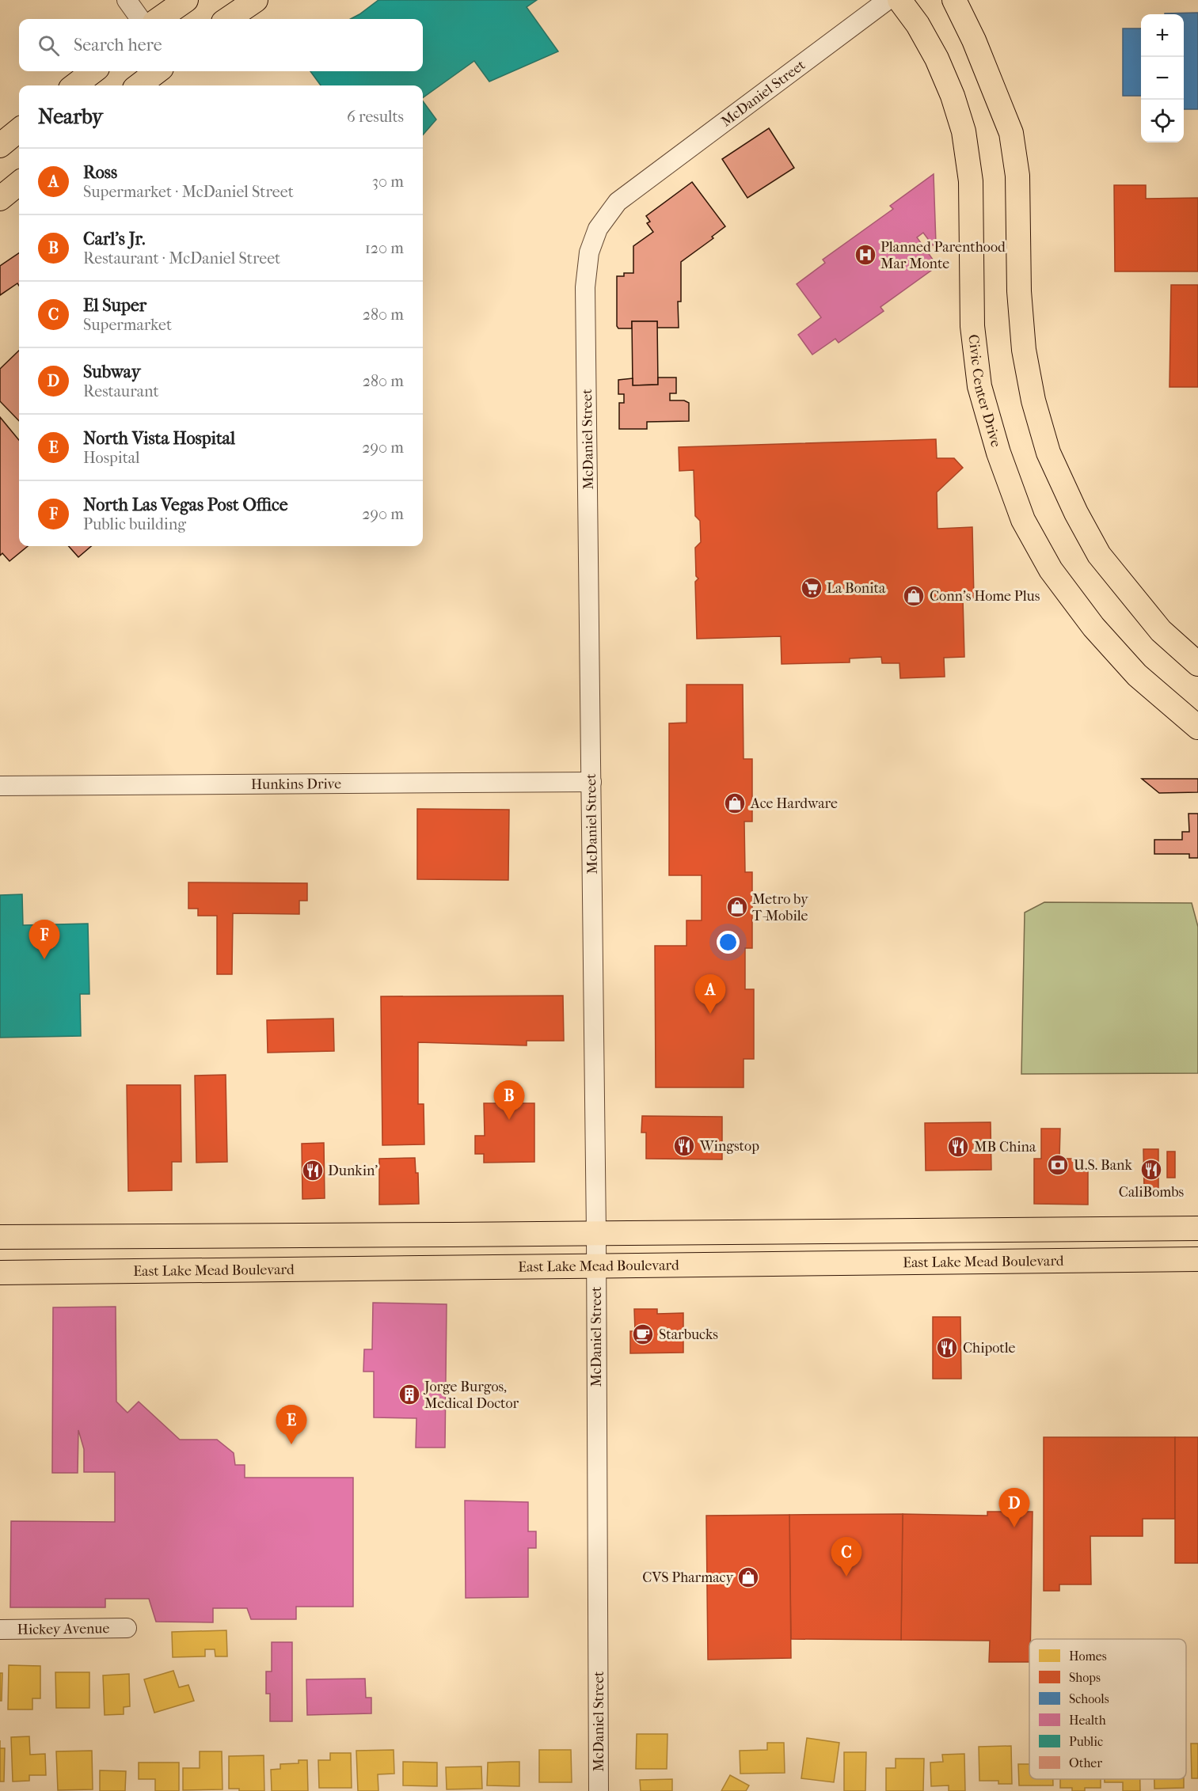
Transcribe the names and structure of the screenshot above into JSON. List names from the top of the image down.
{
  "streets": {
    "main road": ["Civic Center Drive", "East Lake Mead Boulevard"],
    "street": ["McDaniel Street", "Hunkins Drive", "Hickey Avenue"]
  },
  "crossings": [
    ["McDaniel Street", "Hunkins Drive"],
    ["McDaniel Street", "East Lake Mead Boulevard"]
  ],
  "places": {
    "hospital": ["Planned Parenthood Mar Monte"],
    "supermarket": ["La Bonita"],
    "shop": [
      "Conn's Home Plus",
      "Ace Hardware",
      "Metro by T-Mobile",
      "CVS Pharmacy"
    ],
    "restaurant": [
      "Wingstop",
      "MB China",
      "CaliBombs",
      "Dunkin'",
      "Chipotle"
    ],
    "bank": ["U.S. Bank"],
    "cafe": ["Starbucks"],
    "building": ["Jorge Burgos, Medical Doctor"]
  },
  "legend": [
    "Homes",
    "Shops",
    "Schools",
    "Health",
    "Public",
    "Other"
  ],
  "page": {
    "map_buttons": ["+", "−"],
    "search": "Search here",
    "heading": ["Nearby", "6 results"],
    "list": [
      {
        "mark": "A",
        "name": "Ross",
        "note": "Supermarket · McDaniel Street",
        "value": "30 m"
      },
      {
        "mark": "B",
        "name": "Carl's Jr.",
        "note": "Restaurant · McDaniel Street",
        "value": "120 m"
      },
      {
        "mark": "C",
        "name": "El Super",
        "note": "Supermarket",
        "value": "280 m"
      },
      {
        "mark": "D",
        "name": "Subway",
        "note": "Restaurant",
        "value": "280 m"
      },
      {
        "mark": "E",
        "name": "North Vista Hospital",
        "note": "Hospital",
        "value": "290 m"
      },
      {
        "mark": "F",
        "name": "North Las Vegas Post Office",
        "note": "Public building",
        "value": "290 m"
      }
    ],
    "pins": [
      "F",
      "A",
      "B",
      "E",
      "D",
      "C"
    ]
  }
}
